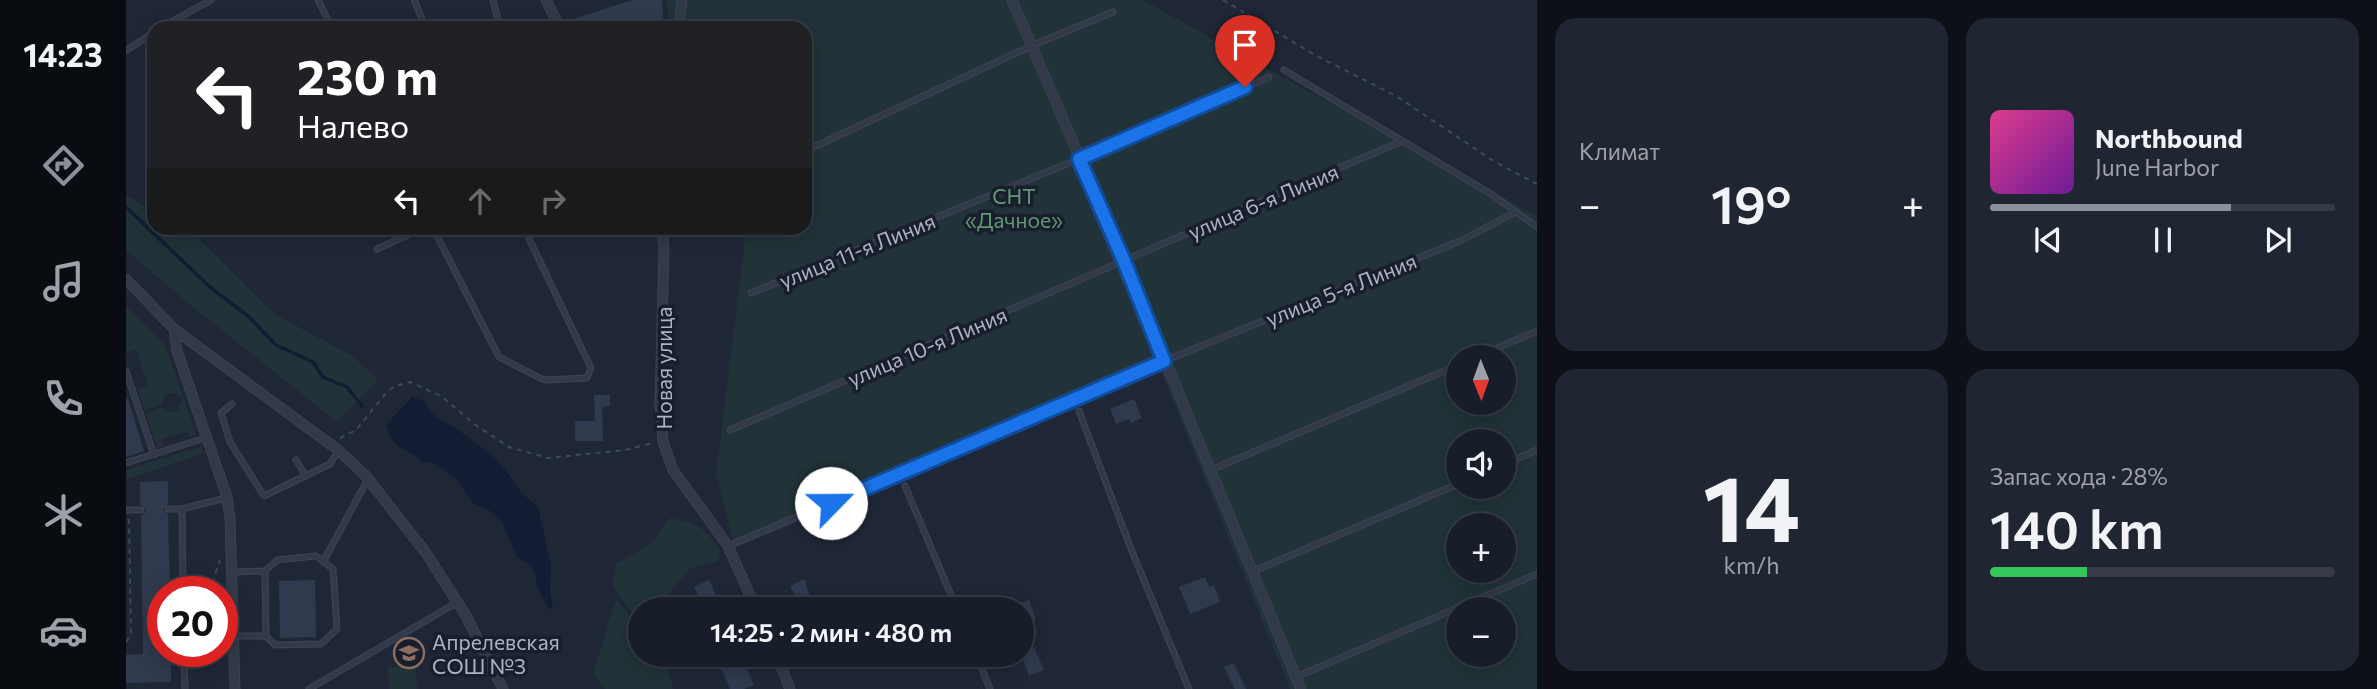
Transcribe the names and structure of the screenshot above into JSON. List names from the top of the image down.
{
  "streets": {
    "street": ["Новая улица"],
    "lane": [
      "улица 6-я Линия",
      "улица 11-я Линия",
      "улица 5-я Линия",
      "улица 10-я Линия"
    ]
  },
  "crossings": [
    ["улица 6-я Линия", "улица 10-я Линия"],
    ["улица 5-я Линия", "Новая улица"]
  ],
  "parks": ["СНТ «Дачное»"],
  "places": {
    "school or university": ["Апрелевская СОШ №3"]
  },
  "north": "bottom",
  "page": {
    "tabs": "14:23",
    "tile": [
      "Климат",
      ["14", "km/h"],
      ["Запас хода · 28%", "140 km"]
    ],
    "turn": ["230 m", "Налево"],
    "song": ["Northbound", "June Harbor"],
    "heat": ["−", "19°", "+"],
    "map_buttons": ["+", "−"],
    "limit": "20",
    "trip": "14:25 · 2 мин · 480 m"
  }
}
